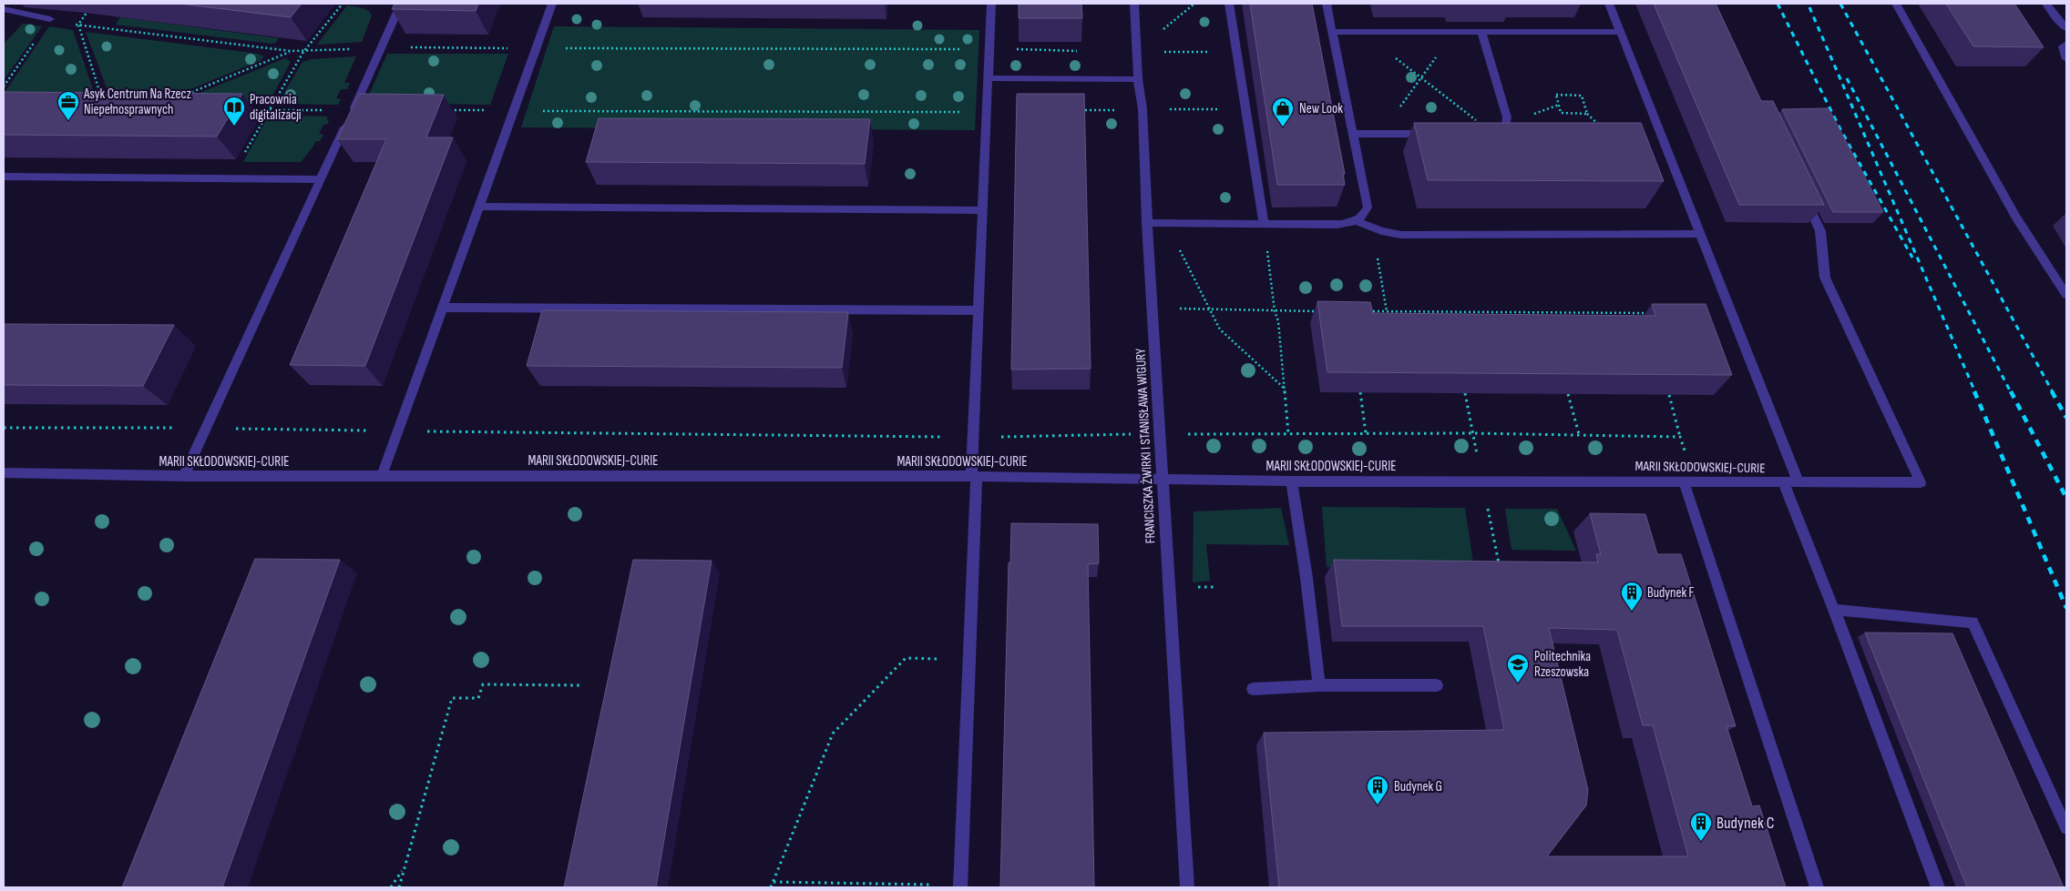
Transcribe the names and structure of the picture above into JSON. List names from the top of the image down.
{
  "streets": {
    "street": ["FRANCISZKA ŻWIRKI I STANISŁAWA WIGURY", "MARII SKŁODOWSKIEJ-CURIE"]
  },
  "crossings": [
    ["FRANCISZKA ŻWIRKI I STANISŁAWA WIGURY", "MARII SKŁODOWSKIEJ-CURIE"]
  ],
  "places": {
    "office": ["Asyk Centrum Na Rzecz Niepełnosprawnych"],
    "library": ["Pracownia digitalizacji"],
    "shop": ["New Look"],
    "building": ["Budynek F", "Budynek G", "Budynek C"],
    "school or university": ["Politechnika Rzeszowska"]
  }
}
